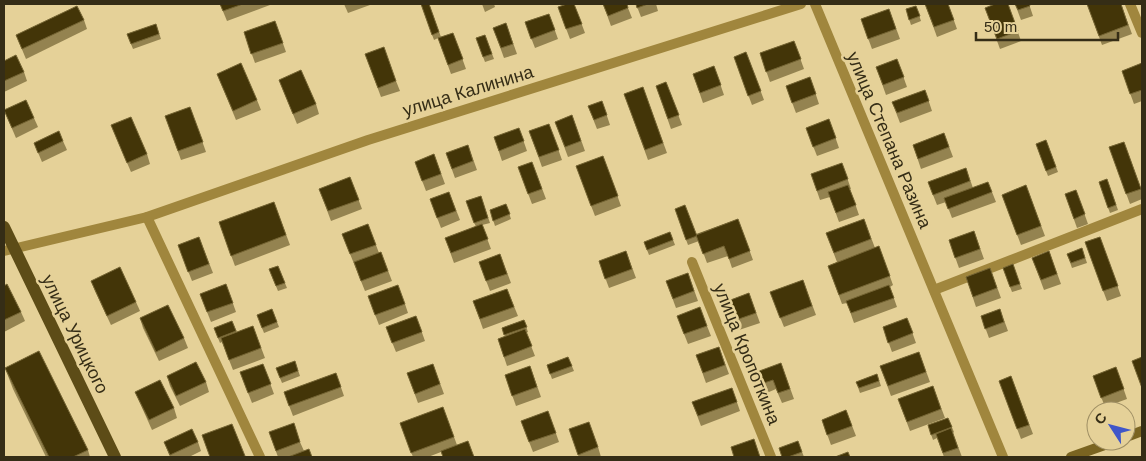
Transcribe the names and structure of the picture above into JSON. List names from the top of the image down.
{
  "streets": {
    "main road": ["улица Урицкого"],
    "street": ["улица Калинина", "улица Степана Разина", "улица Кропоткина"]
  },
  "crossings": [
    ["улица Калинина", "улица Урицкого"]
  ],
  "scale_bar": "50 m",
  "north": "top left"
}
